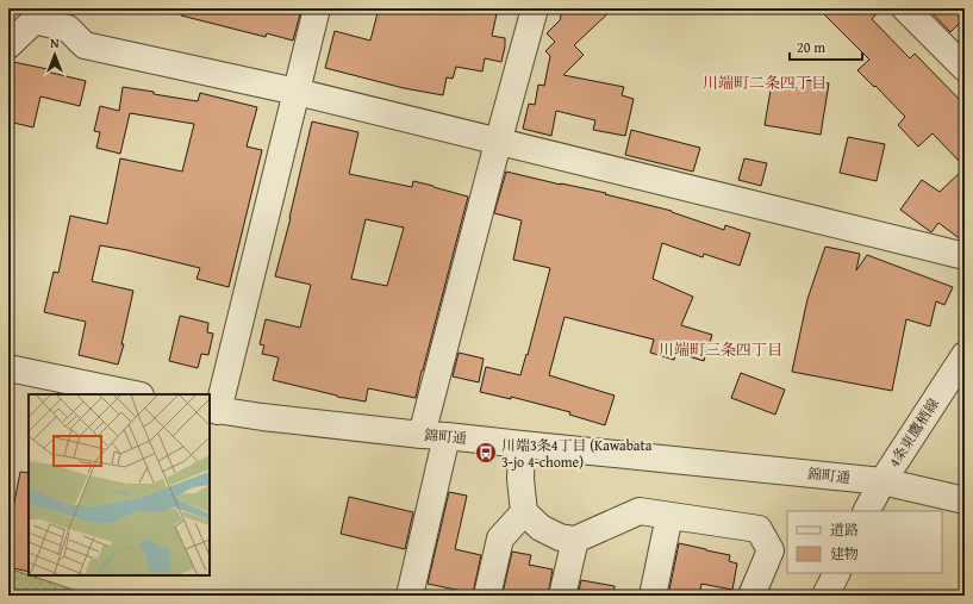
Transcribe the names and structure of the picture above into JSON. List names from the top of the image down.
{
  "streets": {
    "street": ["4条東鷹栖線", "錦町通"]
  },
  "crossings": [
    ["4条東鷹栖線", "錦町通"]
  ],
  "districts": ["川端町二条四丁目", "川端町三条四丁目"],
  "places": {
    "bus stop": ["川端3条4丁目 (Kawabata 3-jo 4-chome)"]
  },
  "legend": ["道路", "建物"],
  "scale_bar": "20 m",
  "north": "top"
}
